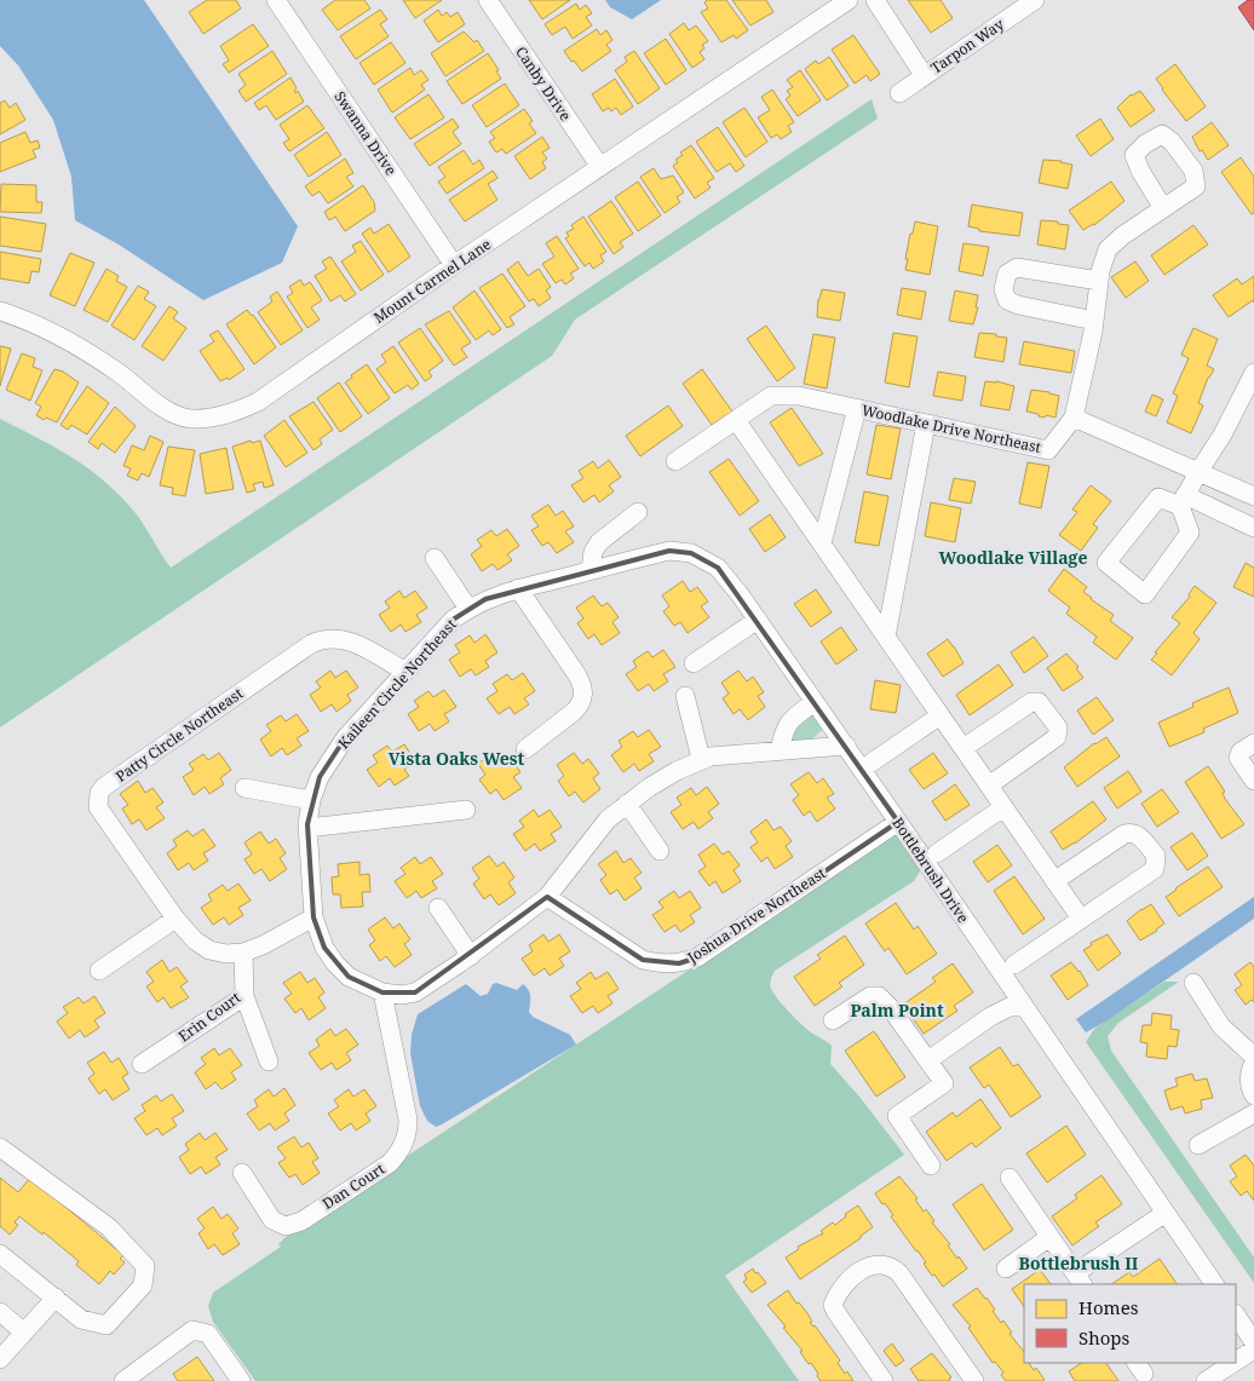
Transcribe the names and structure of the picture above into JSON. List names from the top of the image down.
{
  "streets": {
    "street": [
      "Tarpon Way",
      "Canby Drive",
      "Swanna Drive",
      "Mount Carmel Lane",
      "Woodlake Drive Northeast",
      "Kaileen Circle Northeast",
      "Patty Circle Northeast",
      "Bottlebrush Drive",
      "Joshua Drive Northeast",
      "Erin Court",
      "Dan Court"
    ]
  },
  "crossings": [
    ["Canby Drive", "Mount Carmel Lane"],
    ["Swanna Drive", "Mount Carmel Lane"],
    ["Kaileen Circle Northeast", "Patty Circle Northeast"],
    ["Kaileen Circle Northeast", "Bottlebrush Drive"],
    ["Kaileen Circle Northeast", "Joshua Drive Northeast"],
    ["Kaileen Circle Northeast", "Dan Court"],
    ["Patty Circle Northeast", "Erin Court"],
    ["Bottlebrush Drive", "Joshua Drive Northeast"]
  ],
  "districts": [
    "Woodlake Village",
    "Vista Oaks West",
    "Palm Point",
    "Bottlebrush II"
  ],
  "legend": ["Homes", "Shops"]
}
